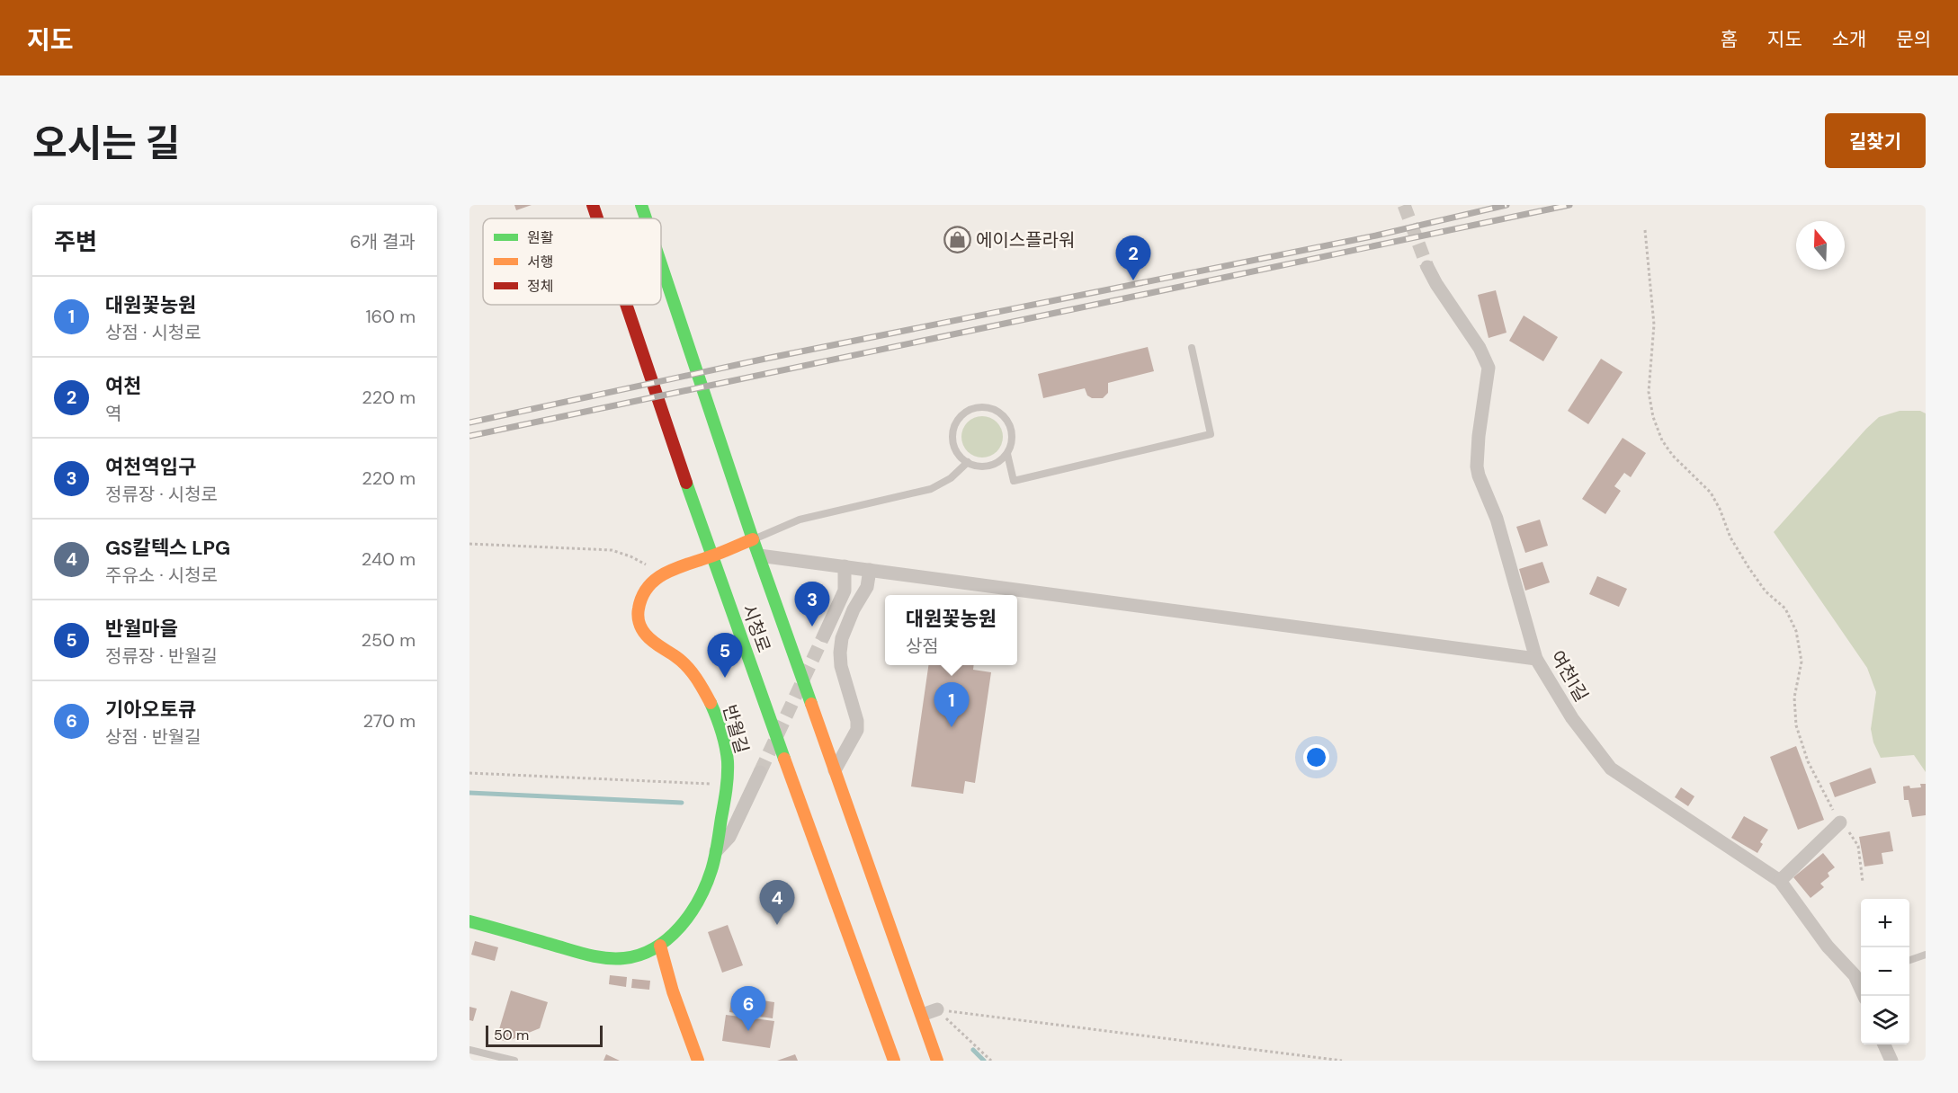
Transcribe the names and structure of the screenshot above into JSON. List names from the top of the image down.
{
  "streets": {
    "street": ["시청로", "여천1길", "반월길"]
  },
  "crossings": [
    ["시청로", "반월길"]
  ],
  "places": {
    "shop": ["에이스플라워"]
  },
  "legend": ["원활", "서행", "정체"],
  "scale_bar": "50 m",
  "north": "top",
  "page": {
    "header": "지도",
    "nav": [
      "홈",
      "지도",
      "소개",
      "문의"
    ],
    "title": "오시는 길",
    "buttons": "길찾기",
    "heading": ["주변", "6개 결과"],
    "pins": [
      "2",
      "3",
      "5",
      "1",
      "4",
      "6"
    ],
    "list": [
      {
        "mark": "1",
        "name": "대원꽃농원",
        "note": "상점 · 시청로",
        "value": "160 m"
      },
      {
        "mark": "2",
        "name": "여천",
        "note": "역",
        "value": "220 m"
      },
      {
        "mark": "3",
        "name": "여천역입구",
        "note": "정류장 · 시청로",
        "value": "220 m"
      },
      {
        "mark": "4",
        "name": "GS칼텍스 LPG",
        "note": "주유소 · 시청로",
        "value": "240 m"
      },
      {
        "mark": "5",
        "name": "반월마을",
        "note": "정류장 · 반월길",
        "value": "250 m"
      },
      {
        "mark": "6",
        "name": "기아오토큐",
        "note": "상점 · 반월길",
        "value": "270 m"
      }
    ],
    "popup": ["대원꽃농원", "상점"],
    "map_buttons": ["+", "−"],
    "scale": "50 m"
  }
}
